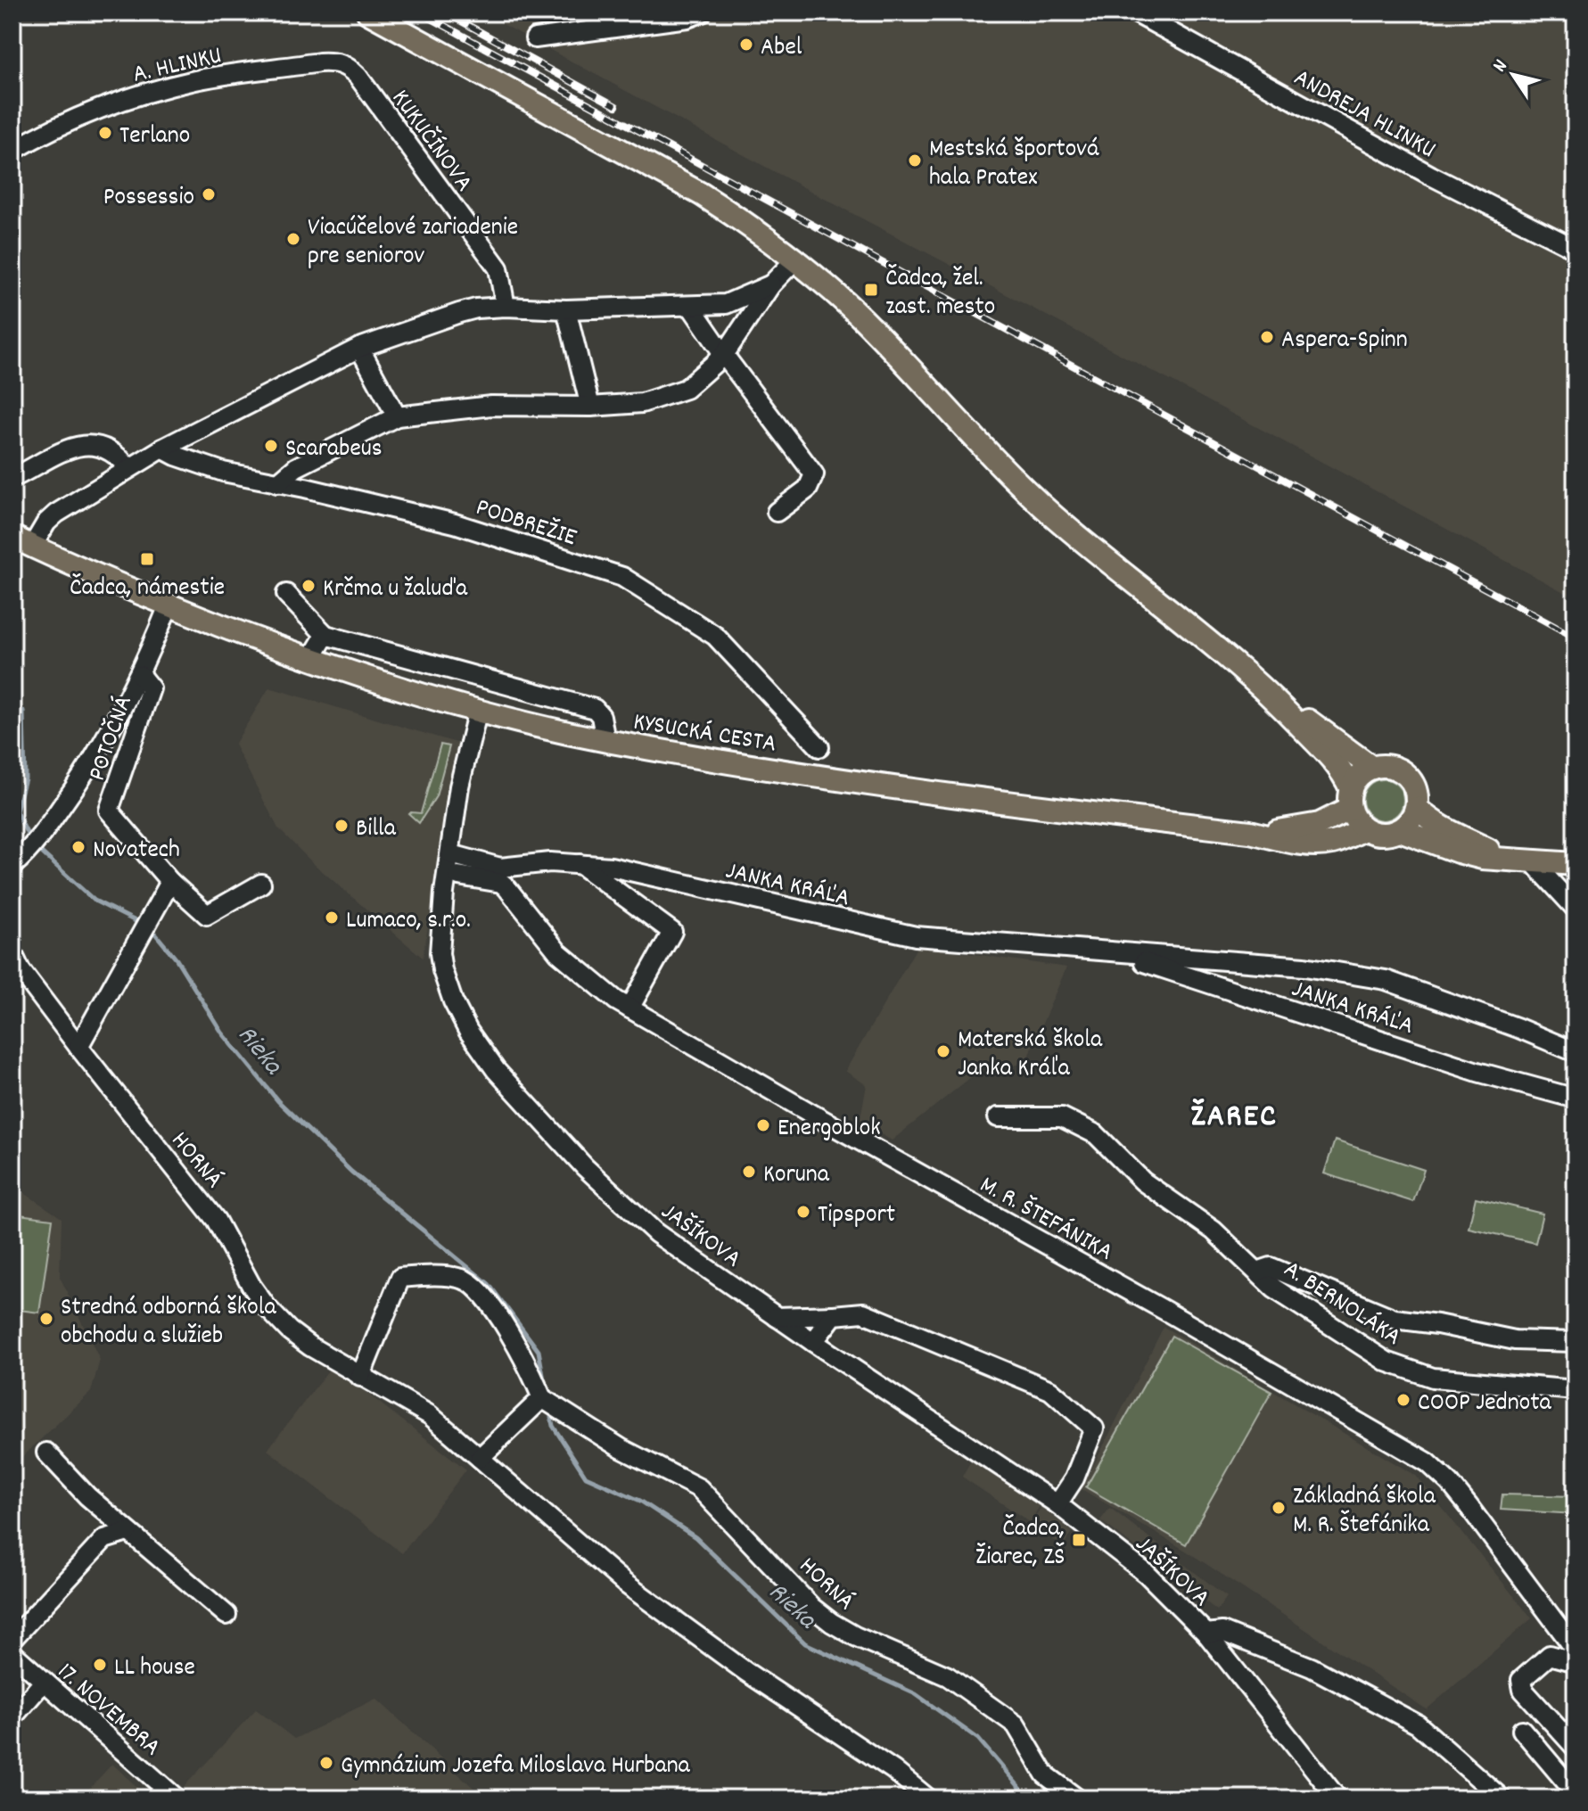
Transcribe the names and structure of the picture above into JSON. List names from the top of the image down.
{
  "streets": {
    "main road": ["KYSUCKÁ CESTA"],
    "street": [
      "A. HLINKU",
      "ANDREJA HLINKU",
      "KUKUČÍNOVA",
      "PODBREŽIE",
      "POTOČNÁ",
      "JANKA KRÁĽA",
      "HORNÁ",
      "M. R. ŠTEFÁNIKA",
      "JAŠÍKOVA",
      "A. BERNOLÁKA",
      "17. NOVEMBRA"
    ]
  },
  "crossings": [
    ["A. HLINKU", "KUKUČÍNOVA"],
    ["KYSUCKÁ CESTA", "JAŠÍKOVA"],
    ["JANKA KRÁĽA", "JAŠÍKOVA"]
  ],
  "districts": ["ŽAREC"],
  "water": ["Rieka"],
  "places": {
    "other": [
      "Abel",
      "Terlano",
      "Mestská športová hala Pratex",
      "Possessio",
      "Viacúčelové zariadenie pre seniorov",
      "Aspera-Spinn",
      "Scarabeus",
      "Krčma u žaluďa",
      "Billa",
      "Novatech",
      "Lumaco, s.r.o.",
      "Materská škola Janka Kráľa",
      "Energoblok",
      "Koruna",
      "Tipsport",
      "Stredná odborná škola obchodu a služieb",
      "COOP Jednota",
      "Základná škola M. R. Štefánika",
      "LL house",
      "Gymnázium Jozefa Miloslava Hurbana"
    ],
    "transit": ["Čadca, žel. zast. mesto", "Čadca, námestie", "Čadca, Žiarec, ZŠ"]
  },
  "north": "top left"
}
